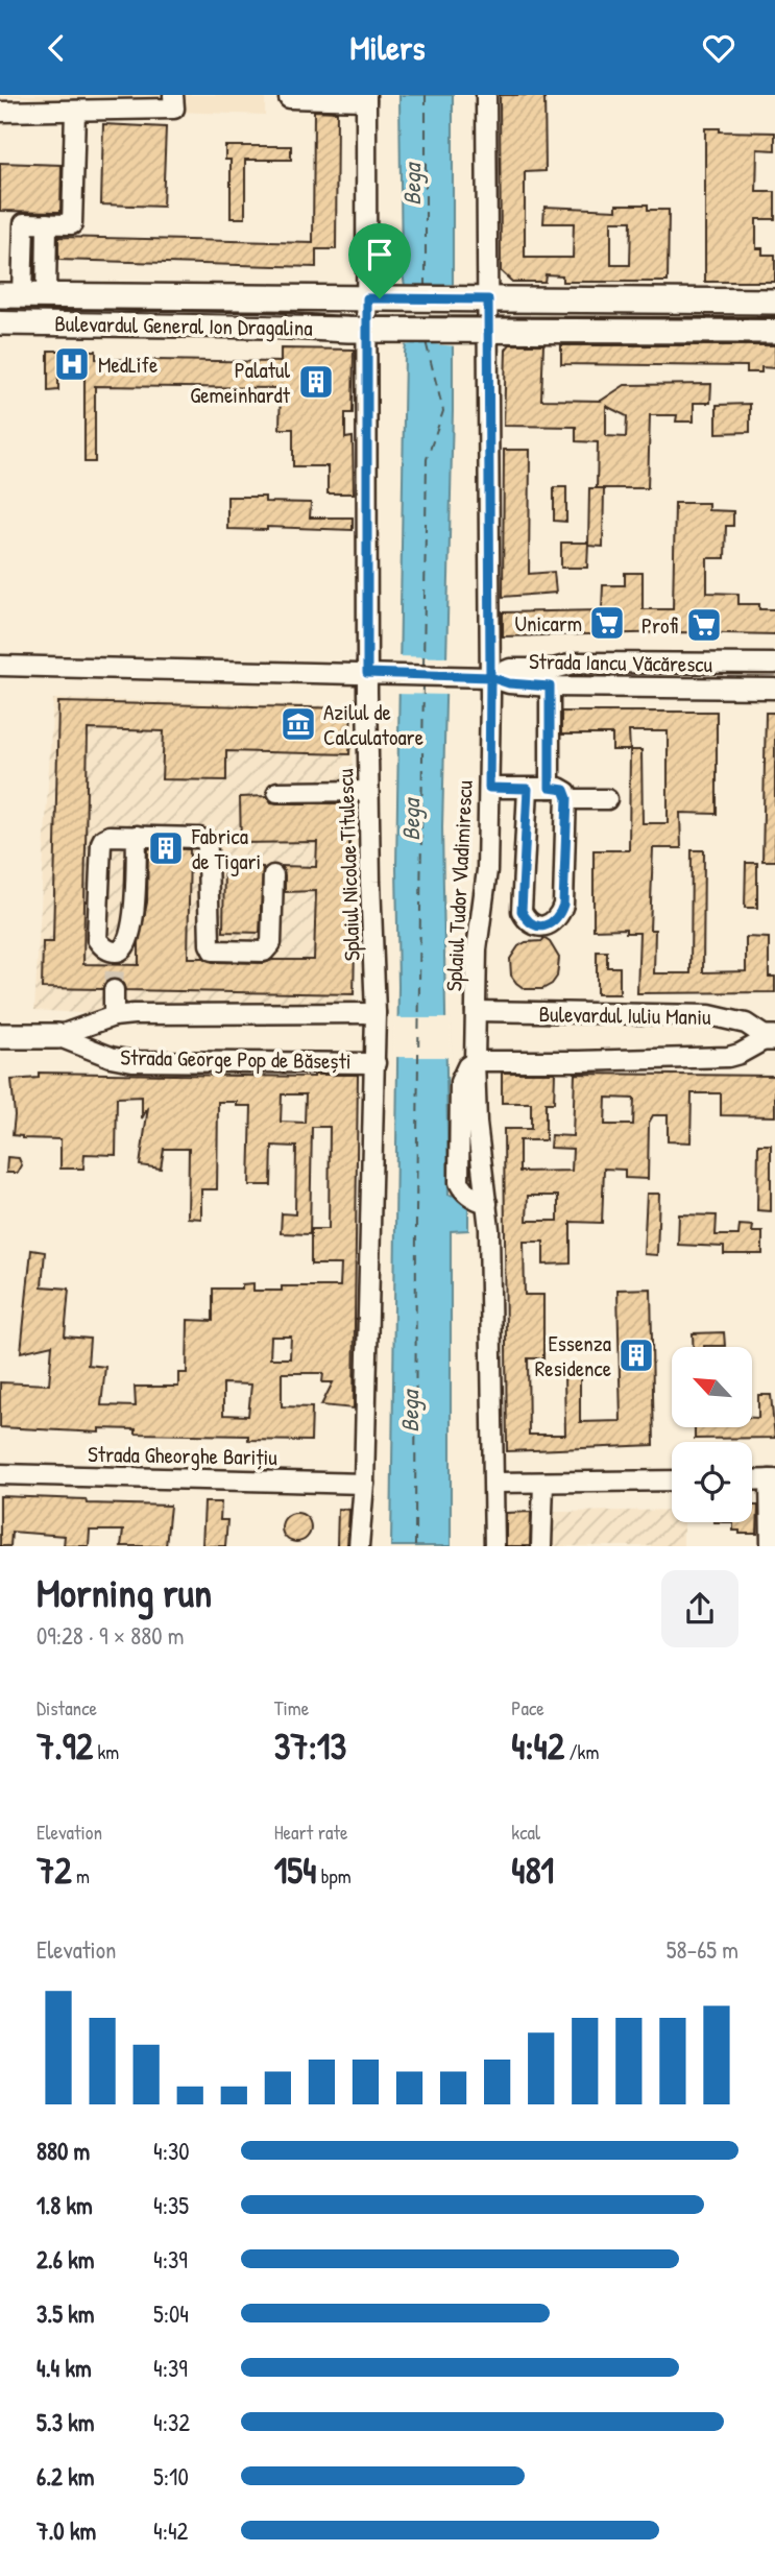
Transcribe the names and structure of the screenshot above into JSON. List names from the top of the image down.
{
  "streets": {
    "main road": ["Bulevardul General Ion Dragalina", "Strada George Pop de Băsești"],
    "street": [
      "Strada Iancu Văcărescu",
      "Splaiul Nicolae Titulescu",
      "Splaiul Tudor Vladimirescu",
      "Bulevardul Iuliu Maniu",
      "Strada Gheorghe Barițiu"
    ]
  },
  "crossings": [
    ["Bulevardul General Ion Dragalina", "Splaiul Nicolae Titulescu"],
    ["Bulevardul General Ion Dragalina", "Splaiul Tudor Vladimirescu"],
    ["Strada Iancu Văcărescu", "Splaiul Tudor Vladimirescu"],
    ["Splaiul Nicolae Titulescu", "Strada George Pop de Băsești"],
    ["Splaiul Nicolae Titulescu", "Strada Gheorghe Barițiu"],
    ["Splaiul Tudor Vladimirescu", "Bulevardul Iuliu Maniu"]
  ],
  "water": ["Bega"],
  "places": {
    "hospital": ["MedLife"],
    "building": ["Palatul Gemeinhardt", "Fabrica de Tigari", "Essenza Residence"],
    "supermarket": ["Unicarm", "Profi"],
    "museum": ["Azilul de Calculatoare"]
  },
  "north": "top left",
  "page": {
    "header": "Milers",
    "heading": ["Morning run", "09:28 · 9 × 880 m"],
    "stats": [
      ["Distance", "7.92 km"],
      ["Time", "37:13"],
      ["Pace", "4:42 /km"],
      ["Elevation", "72 m"],
      ["Heart rate", "154 bpm"],
      ["kcal", "481"]
    ],
    "chart": ["Elevation", "58–65 m"],
    "list": [
      {
        "name": "880 m",
        "note": "4:30"
      },
      {
        "name": "1.8 km",
        "note": "4:35"
      },
      {
        "name": "2.6 km",
        "note": "4:39"
      },
      {
        "name": "3.5 km",
        "note": "5:04"
      },
      {
        "name": "4.4 km",
        "note": "4:39"
      },
      {
        "name": "5.3 km",
        "note": "4:32"
      },
      {
        "name": "6.2 km",
        "note": "5:10"
      },
      {
        "name": "7.0 km",
        "note": "4:42"
      }
    ]
  }
}
